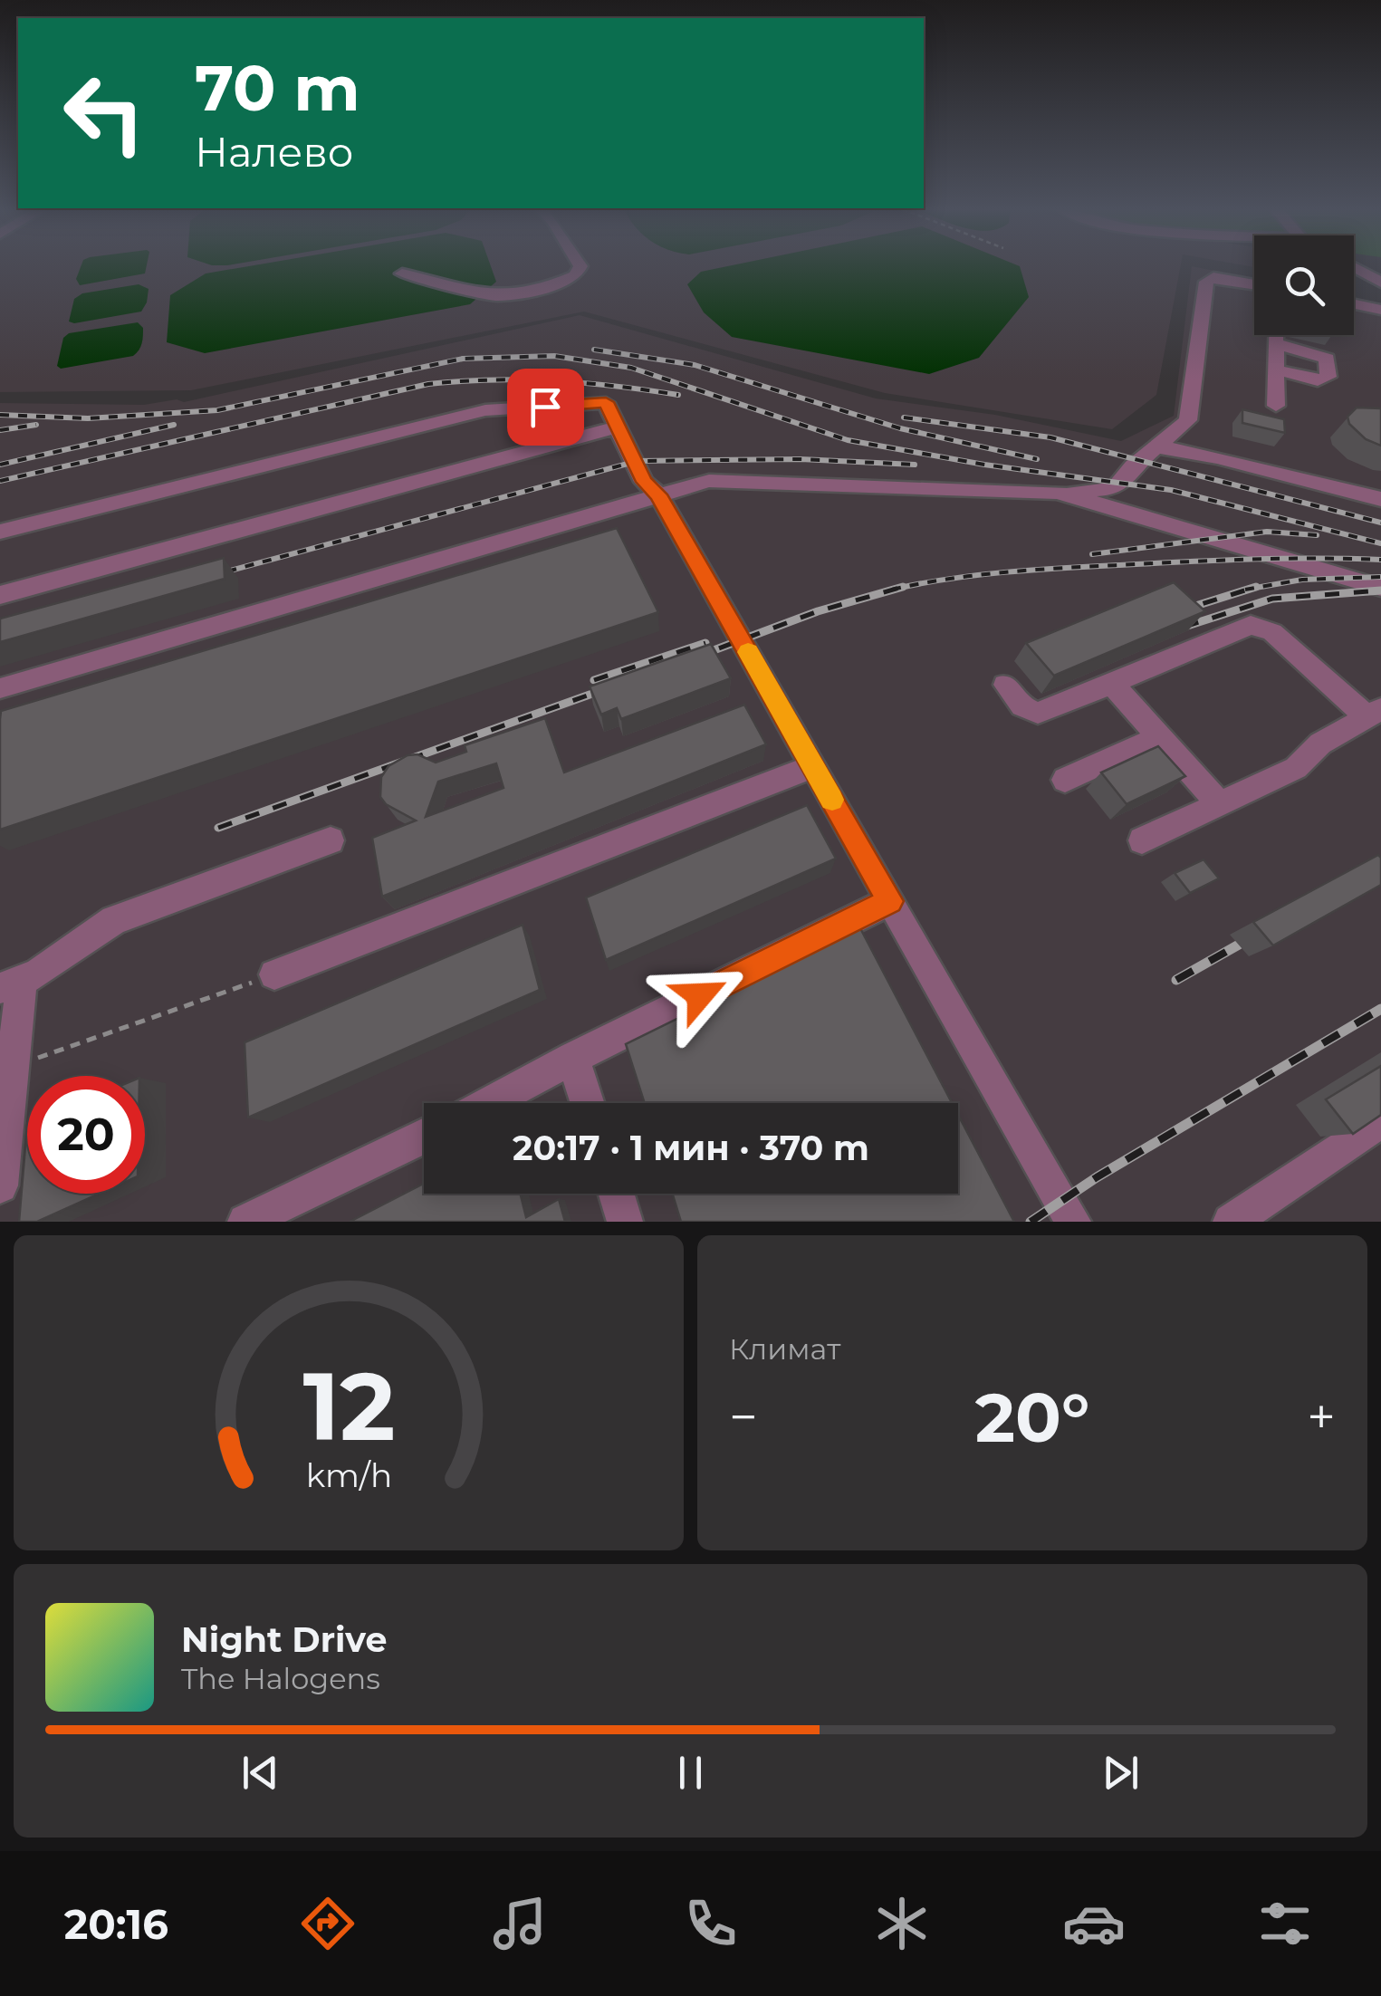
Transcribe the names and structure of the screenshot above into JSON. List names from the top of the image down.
{
  "page": {
    "turn": ["70 m", "Налево"],
    "limit": "20",
    "trip": "20:17 · 1 мин · 370 m",
    "tile": "Климат",
    "heat": ["−", "20°", "+"],
    "song": ["Night Drive", "The Halogens"],
    "tabs": "20:16",
    "gauge": ["12", "km/h"]
  }
}
